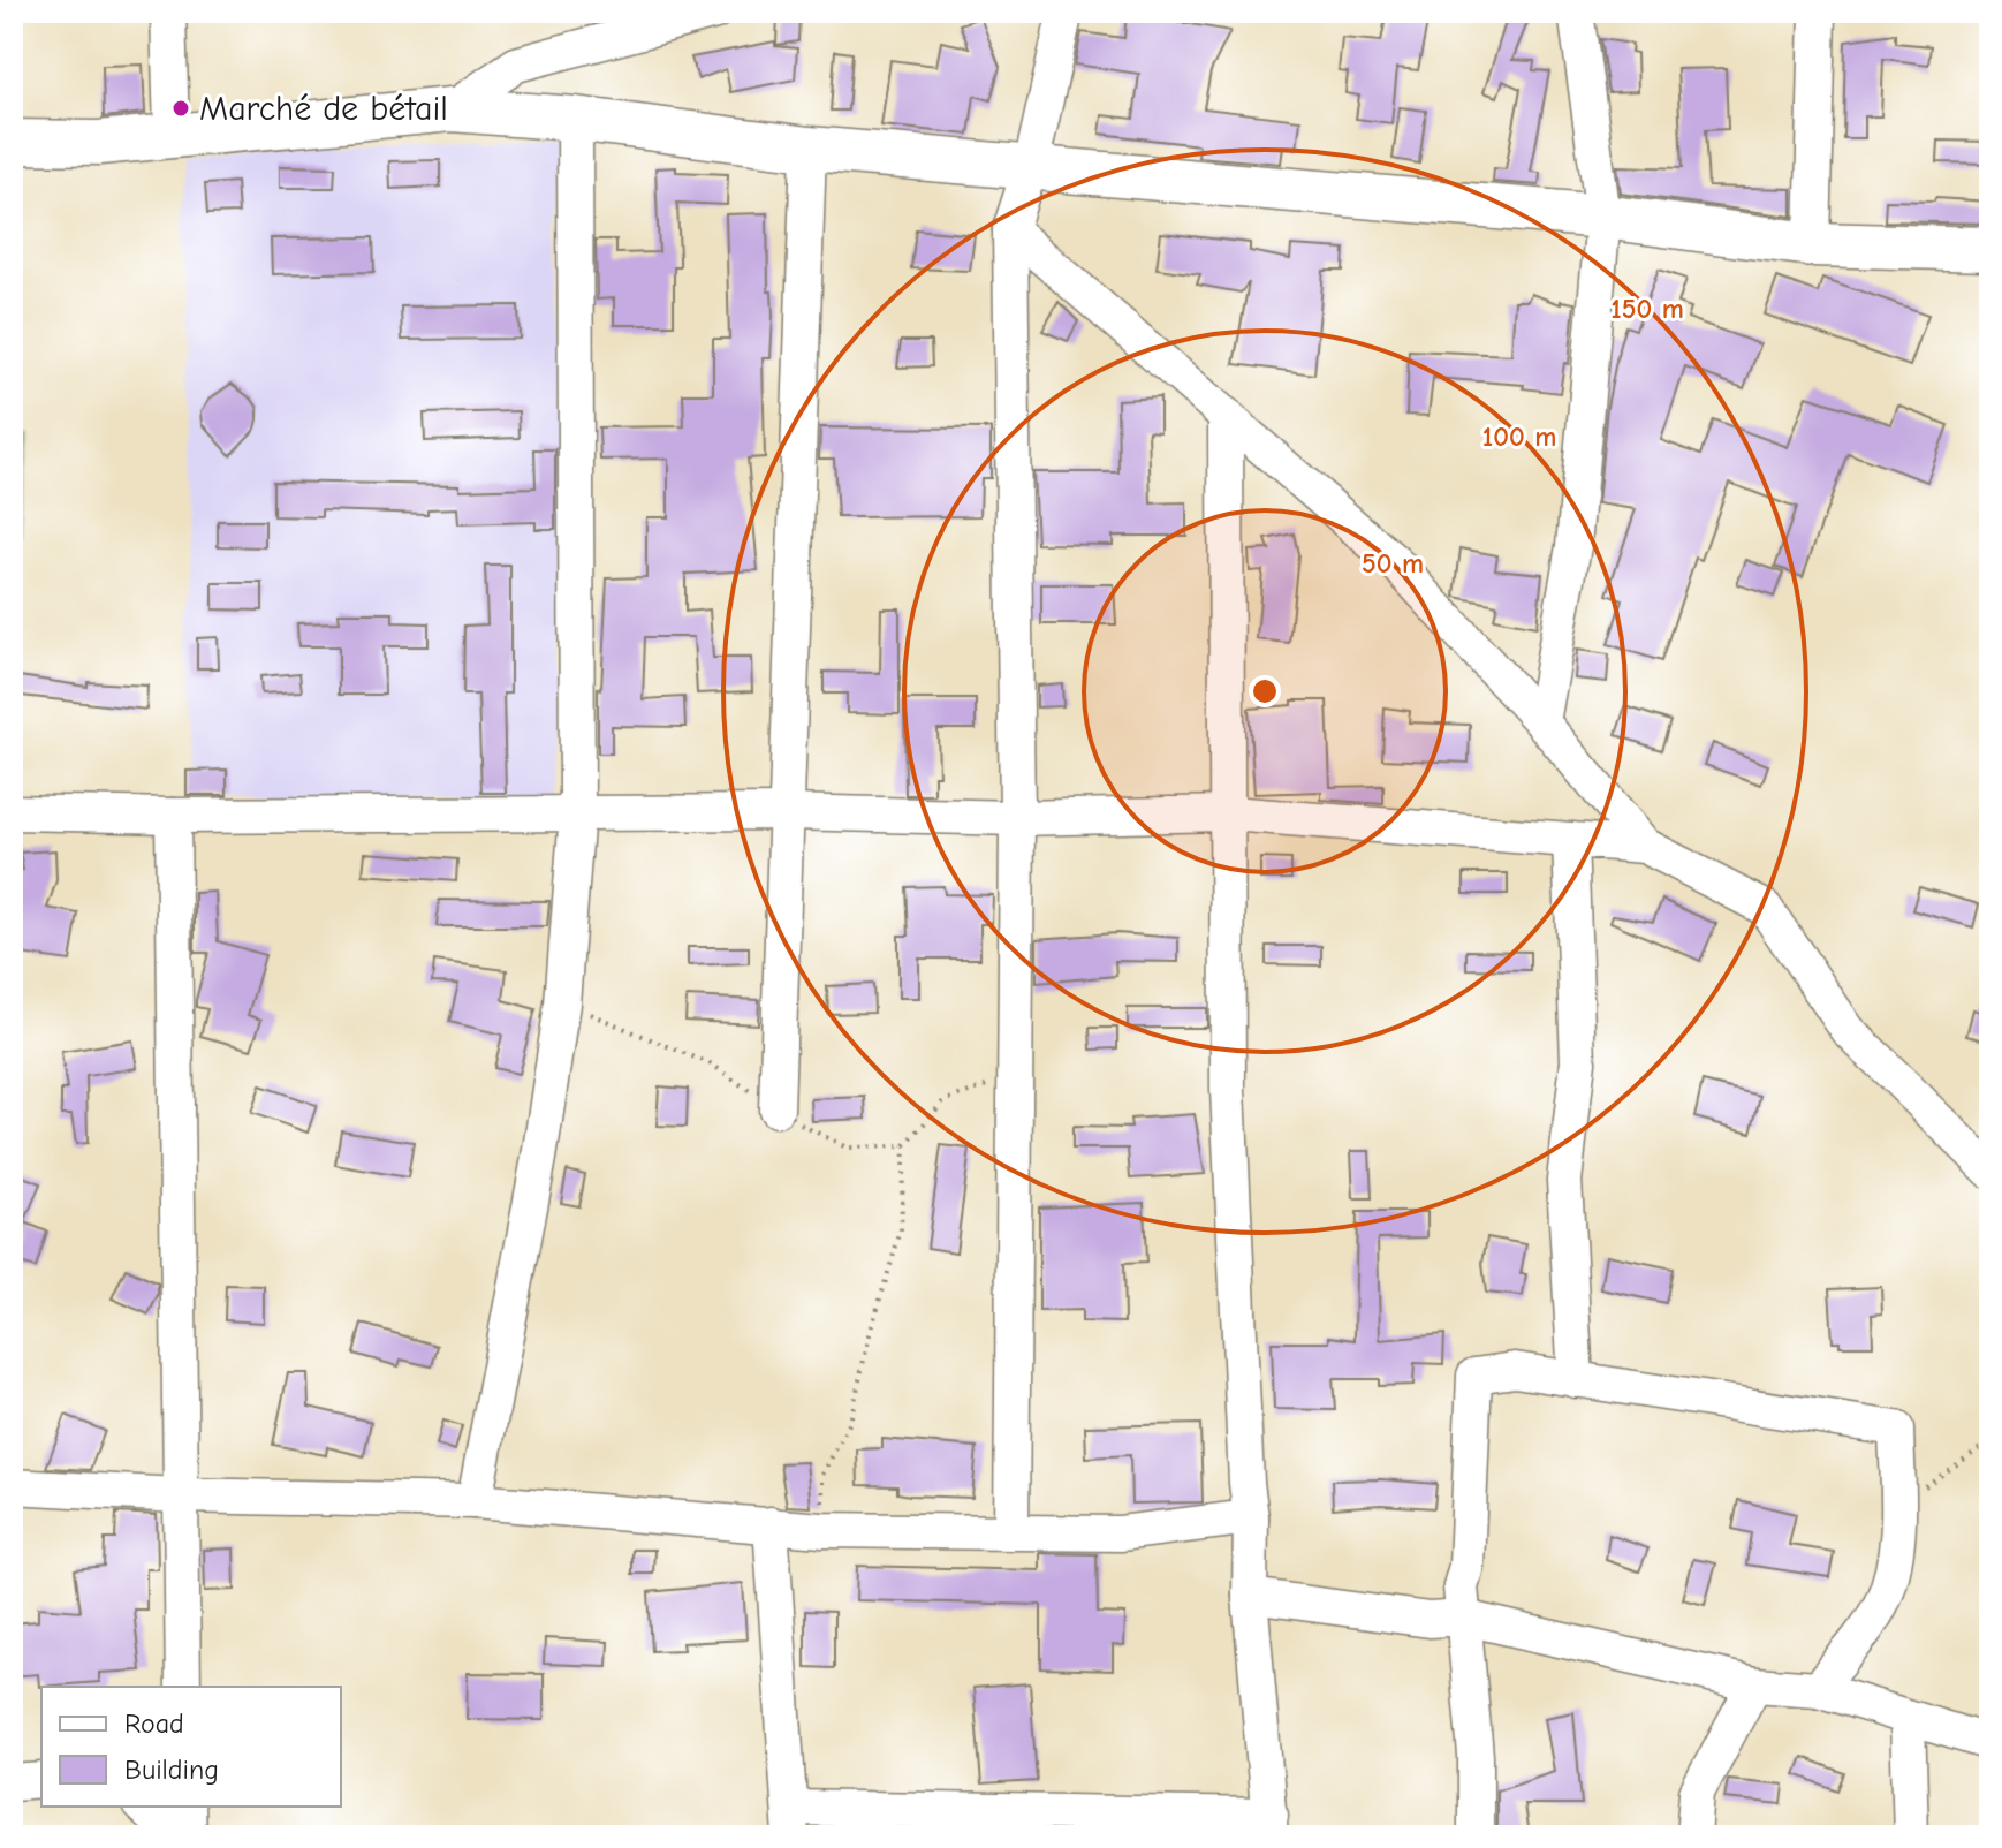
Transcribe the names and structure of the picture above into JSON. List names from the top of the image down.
{
  "places": ["Marché de bétail"],
  "legend": ["Road", "Building"],
  "rings": ["150 m", "100 m", "50 m"]
}
